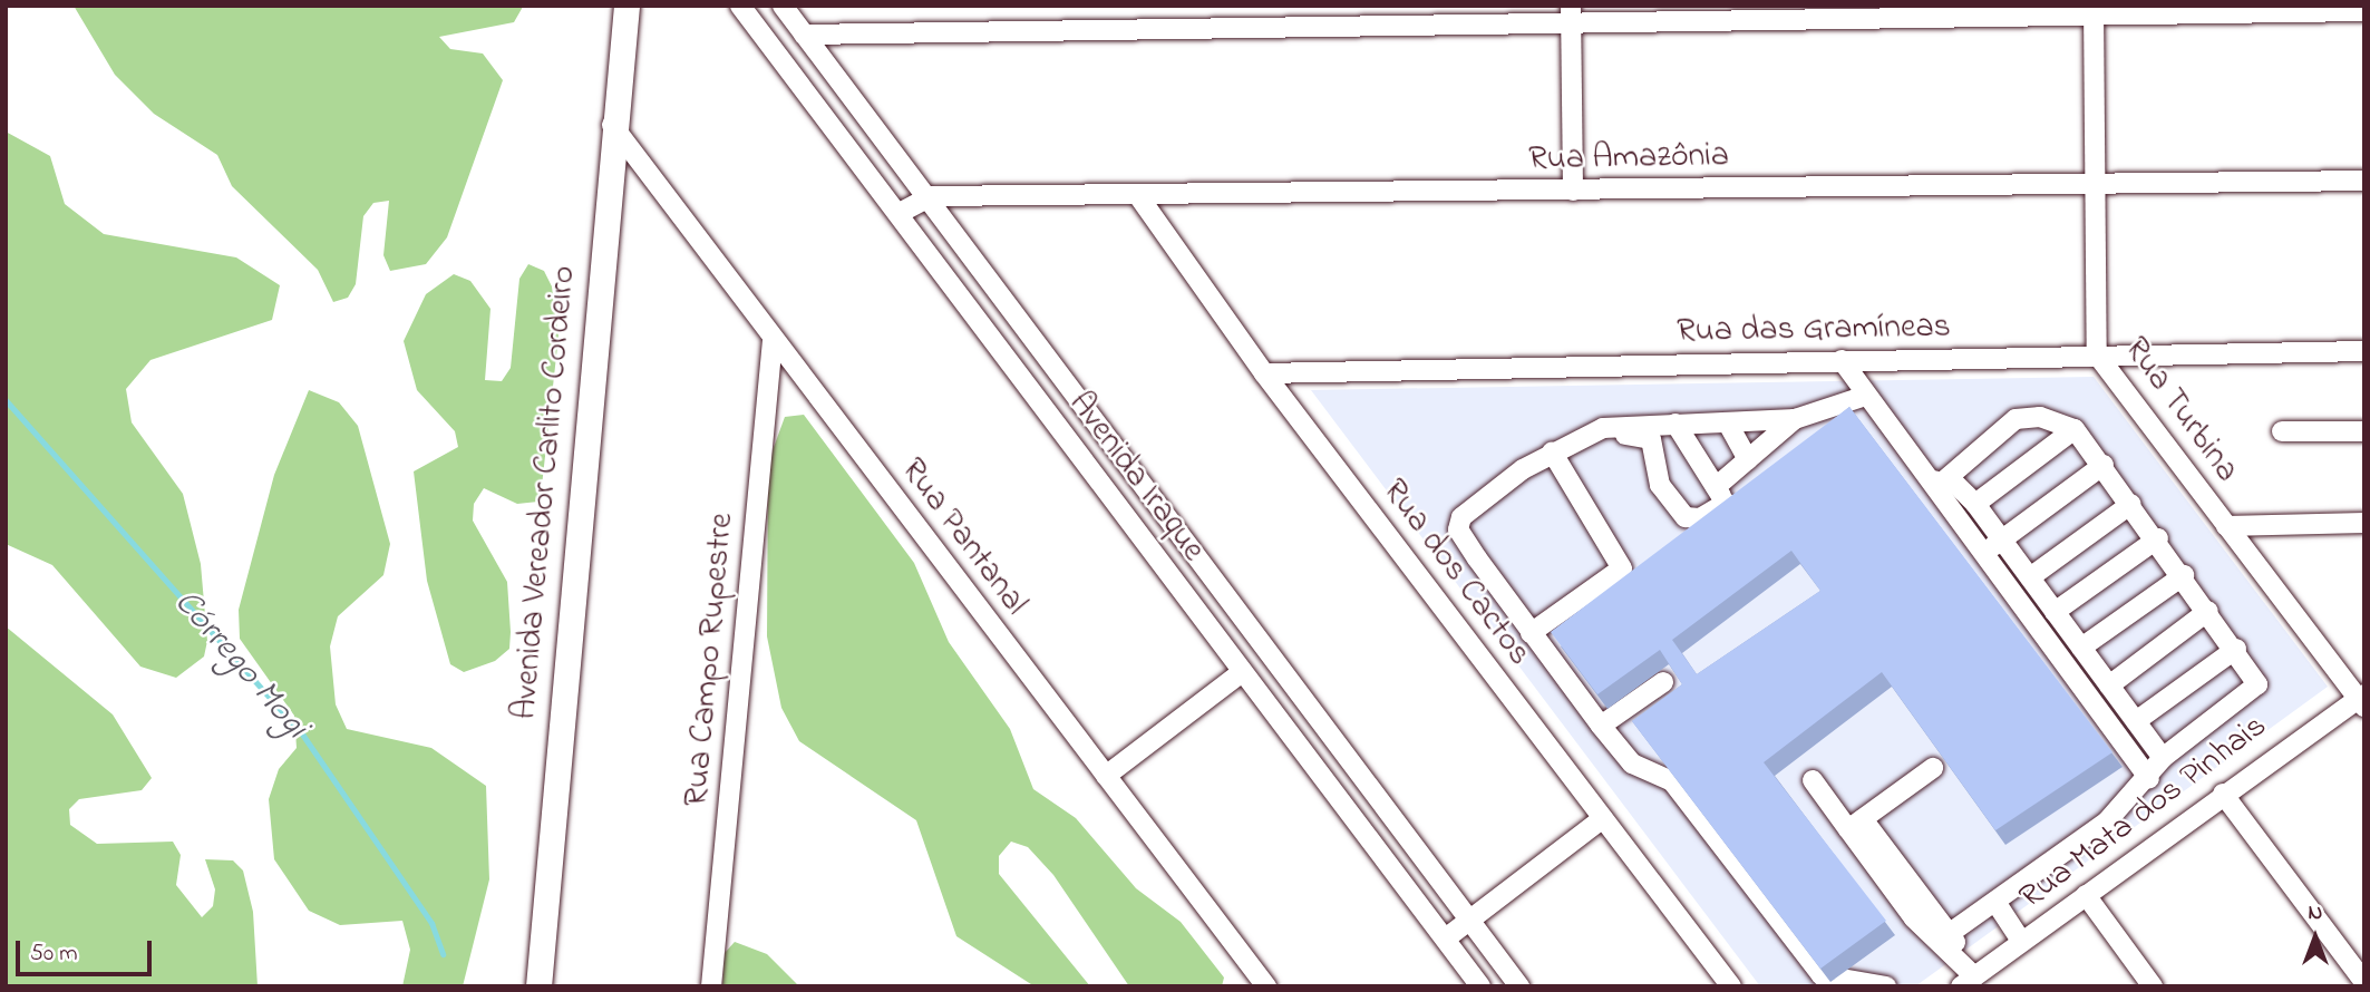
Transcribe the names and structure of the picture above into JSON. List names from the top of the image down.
{
  "streets": {
    "main road": ["Avenida Vereador Carlito Cordeiro"],
    "street": [
      "Rua Amazônia",
      "Rua das Gramíneas",
      "Rua Turbina",
      "Avenida Iraque",
      "Rua Pantanal",
      "Rua dos Cactos",
      "Rua Campo Rupestre",
      "Rua Mata dos Pinhais"
    ]
  },
  "crossings": [
    ["Rua Amazônia", "Rua Turbina"],
    ["Rua Amazônia", "Avenida Iraque"],
    ["Rua Amazônia", "Rua dos Cactos"],
    ["Rua das Gramíneas", "Rua Turbina"],
    ["Rua das Gramíneas", "Rua dos Cactos"],
    ["Rua Turbina", "Rua Mata dos Pinhais"],
    ["Avenida Vereador Carlito Cordeiro", "Rua Pantanal"],
    ["Rua Pantanal", "Rua Campo Rupestre"]
  ],
  "water": ["Córrego Mogi"],
  "scale_bar": "50 m",
  "north": "top"
}
